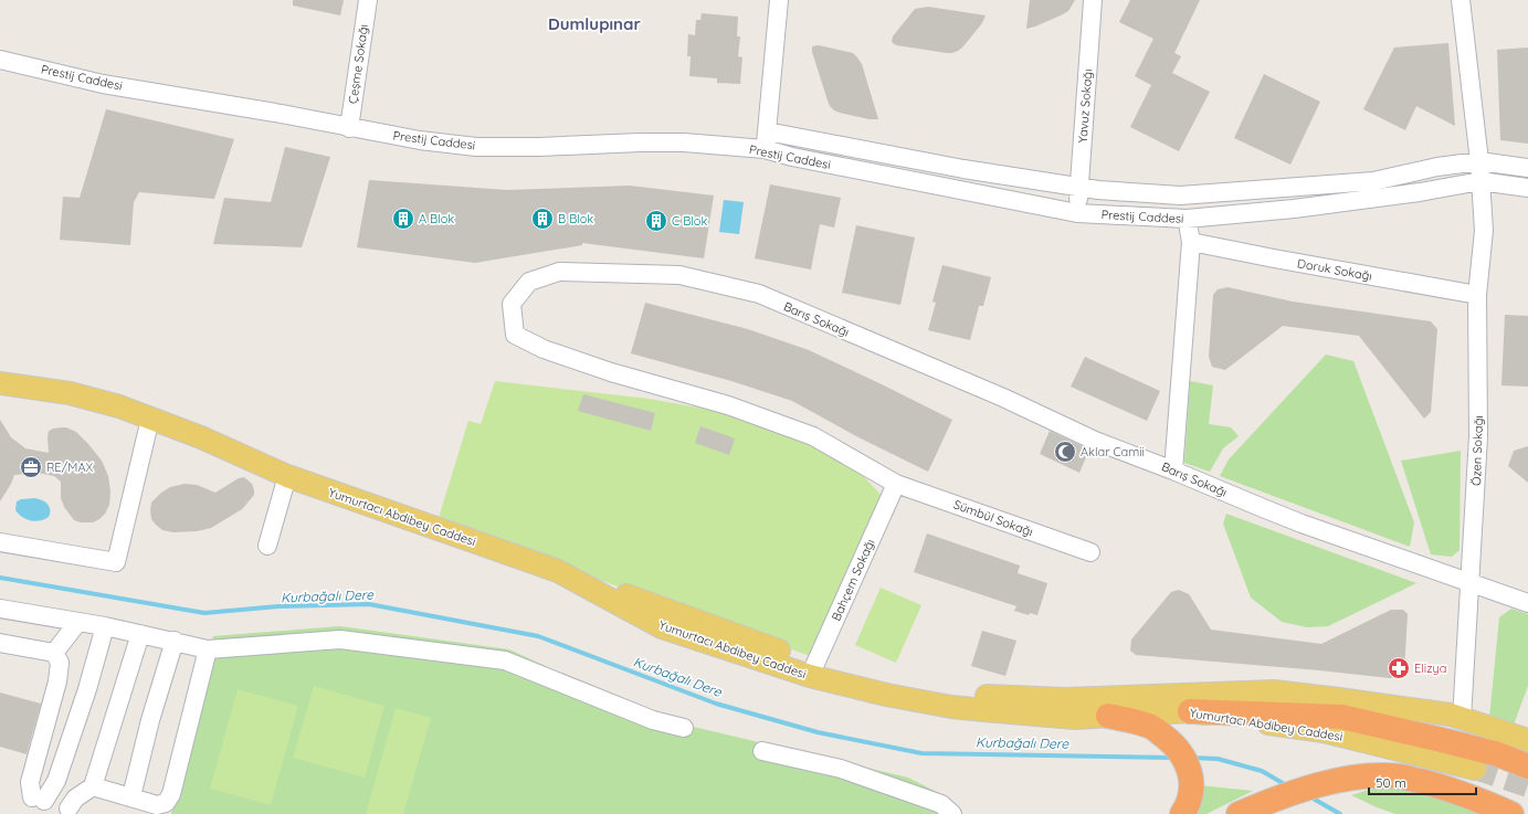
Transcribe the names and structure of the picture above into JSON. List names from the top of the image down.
{
  "streets": {
    "main road": ["Yumurtacı Abdibey Caddesi"],
    "street": [
      "Çeşme Sokağı",
      "Prestij Caddesi",
      "Yavuz Sokağı",
      "Doruk Sokağı",
      "Barış Sokağı",
      "Özen Sokağı",
      "Sümbül Sokağı",
      "Bahçem Sokağı"
    ]
  },
  "crossings": [
    ["Çeşme Sokağı", "Prestij Caddesi"],
    ["Prestij Caddesi", "Yavuz Sokağı"],
    ["Prestij Caddesi", "Özen Sokağı"],
    ["Doruk Sokağı", "Özen Sokağı"],
    ["Barış Sokağı", "Özen Sokağı"],
    ["Barış Sokağı", "Sümbül Sokağı"],
    ["Barış Sokağı", "Bahçem Sokağı"],
    ["Yumurtacı Abdibey Caddesi", "Bahçem Sokağı"],
    ["Sümbül Sokağı", "Bahçem Sokağı"]
  ],
  "districts": ["Dumlupınar"],
  "water": ["Kurbağalı Dere"],
  "places": {
    "building": ["A Blok", "B Blok", "C Blok"],
    "mosque": ["Aklar Camii"],
    "office": ["RE/MAX"],
    "pharmacy": ["Elizya"]
  },
  "scale_bar": "50 m"
}
